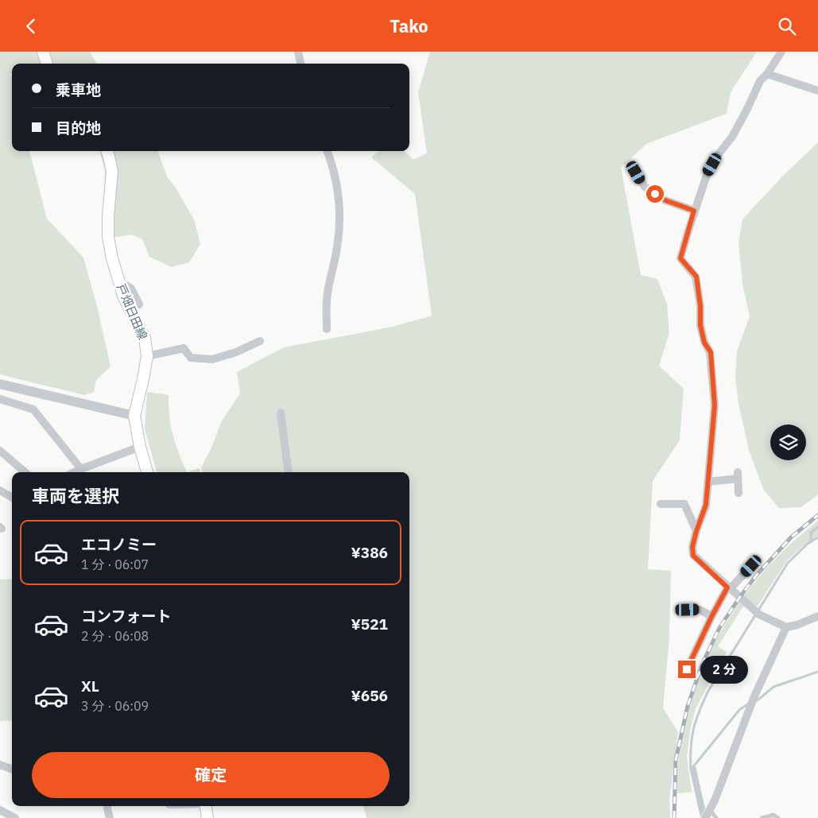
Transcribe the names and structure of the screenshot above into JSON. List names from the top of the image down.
{
  "streets": {
    "main road": ["戸畑日田線"]
  },
  "page": {
    "header": "Tako",
    "banner": ["乗車地", "目的地"],
    "heading": "車両を選択",
    "list": [
      {
        "name": "エコノミー",
        "note": "1 分 · 06:07",
        "value": "¥386"
      },
      {
        "name": "コンフォート",
        "note": "2 分 · 06:08",
        "value": "¥521"
      },
      {
        "name": "XL",
        "note": "3 分 · 06:09",
        "value": "¥656"
      }
    ],
    "bubble": "2 分",
    "buttons": "確定"
  }
}
